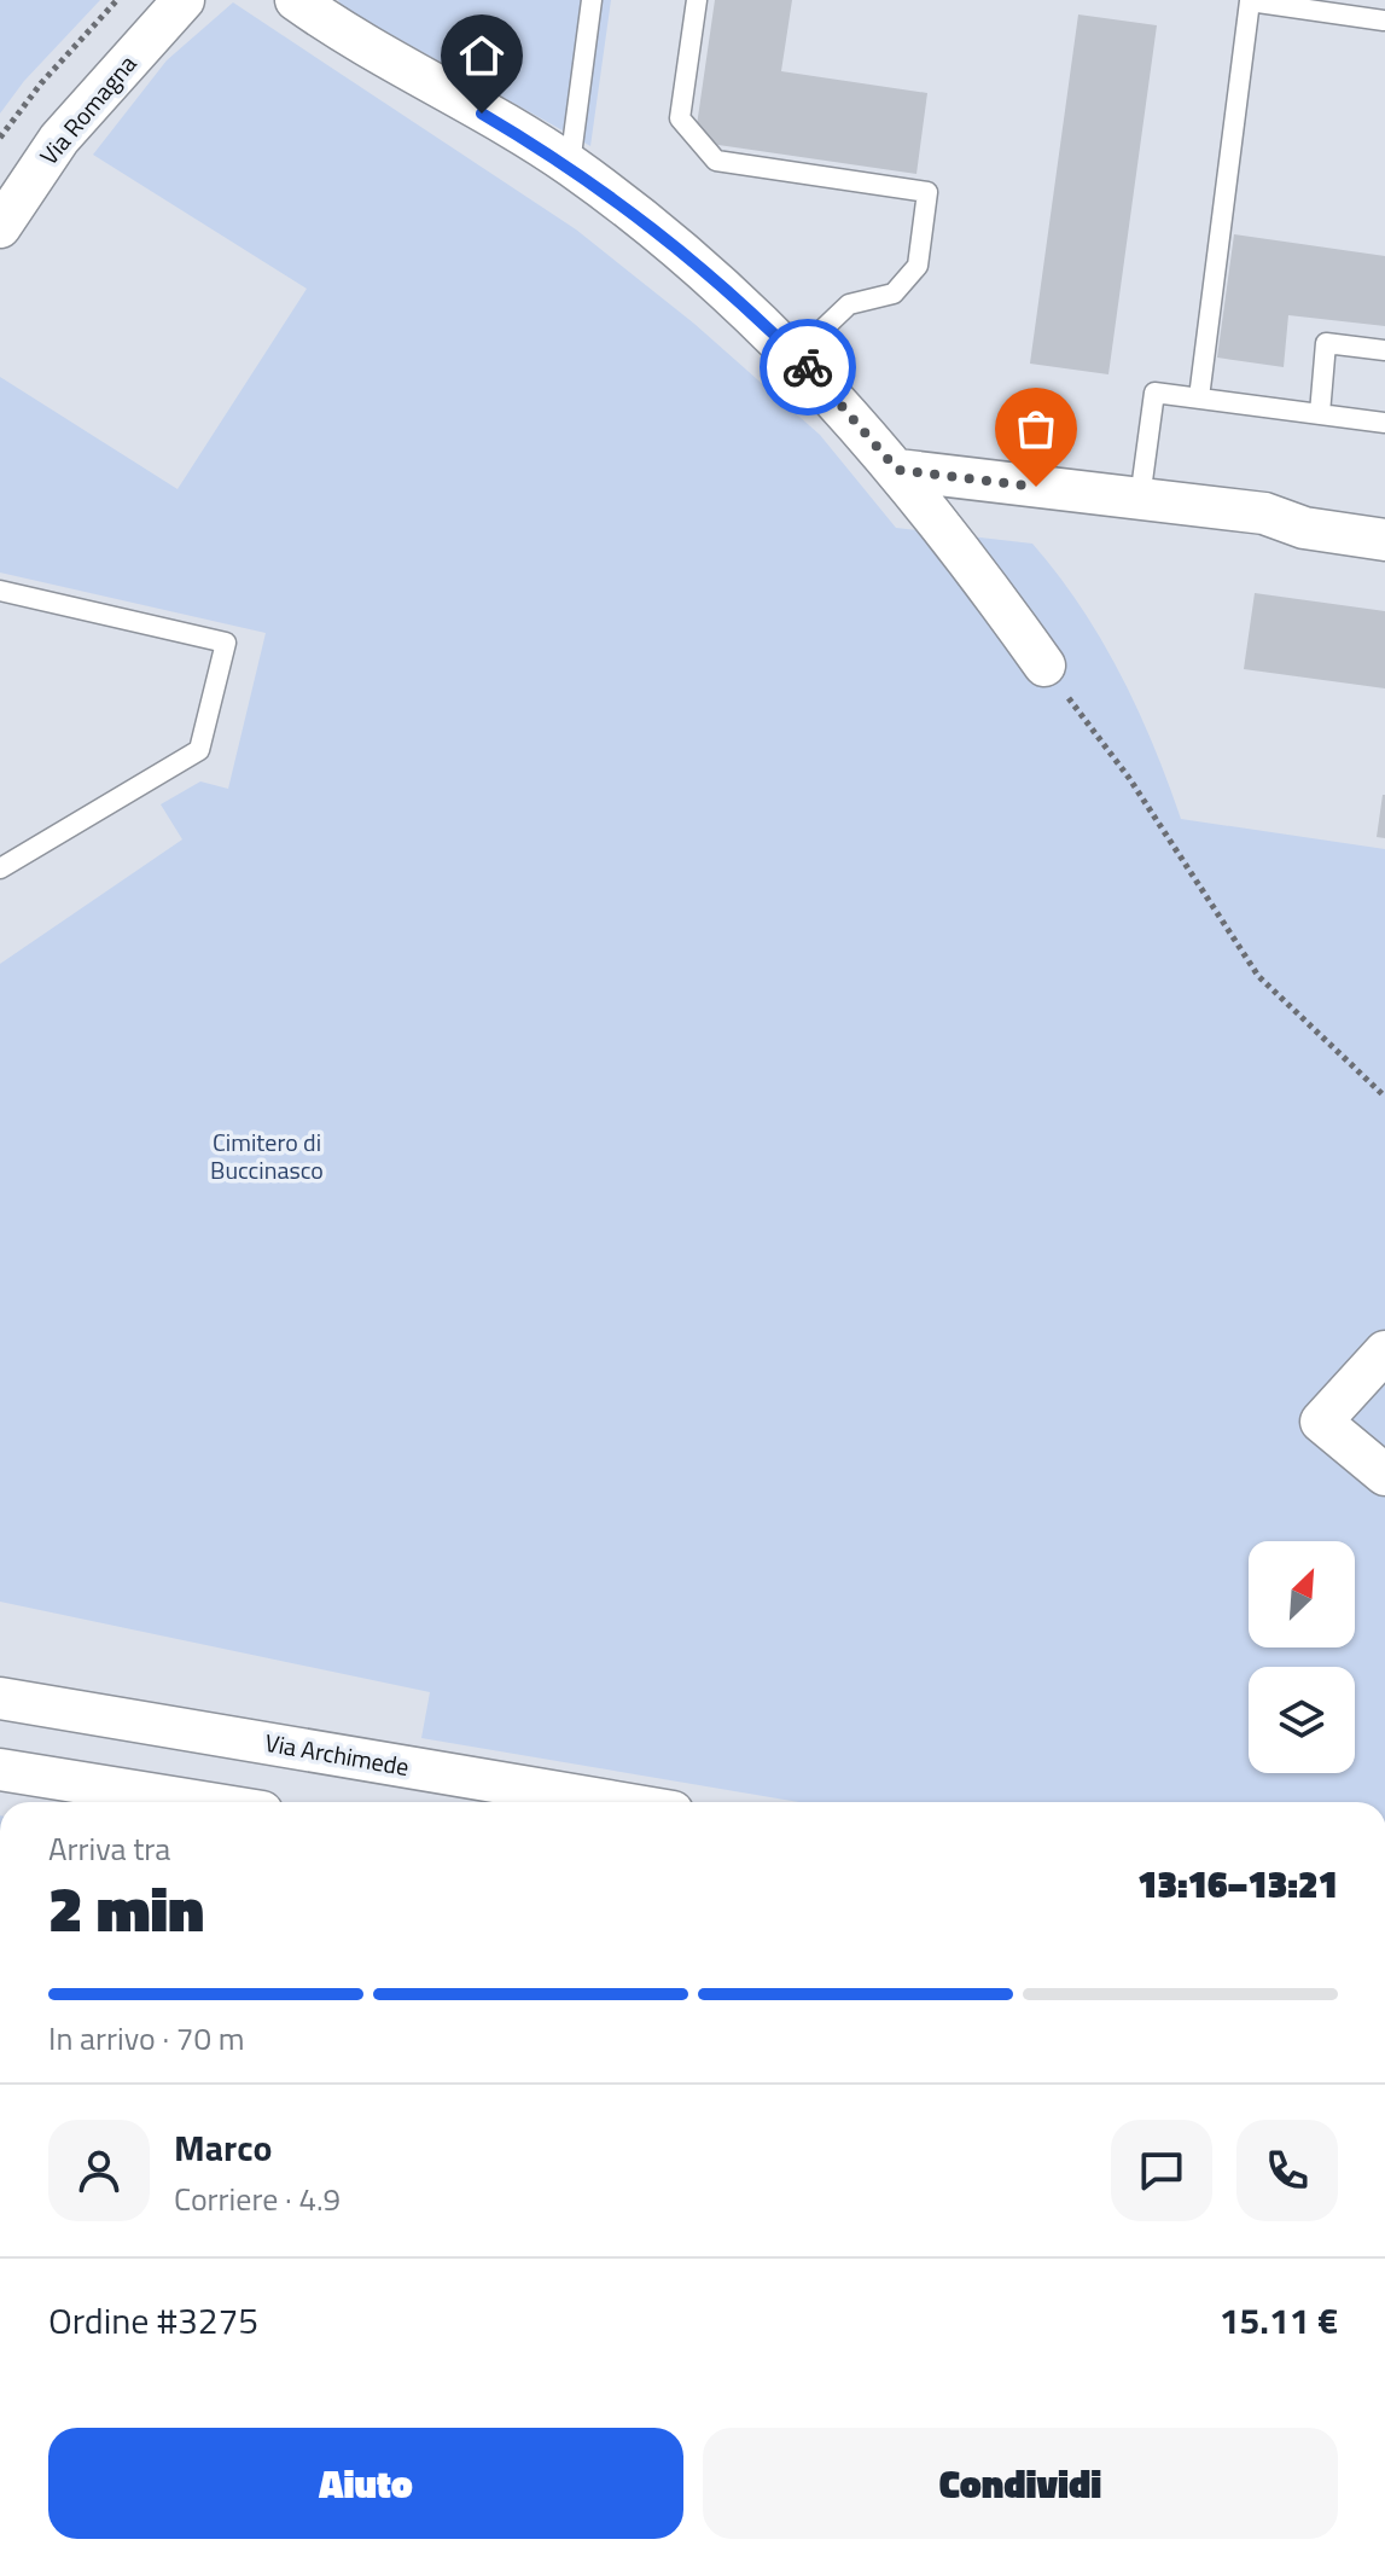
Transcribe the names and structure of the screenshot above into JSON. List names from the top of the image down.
{
  "streets": {
    "street": ["Via Romagna", "Via Archimede"]
  },
  "parks": ["Cimitero di Buccinasco"],
  "north": "top right",
  "page": {
    "heading": ["2 min", "Arriva tra", "13:16–13:21"],
    "panel": [
      "Marco",
      "Corriere · 4.9",
      "Ordine #3275",
      "15.11 €"
    ],
    "bar": "In arrivo · 70 m",
    "buttons": ["Aiuto", "Condividi"]
  }
}
